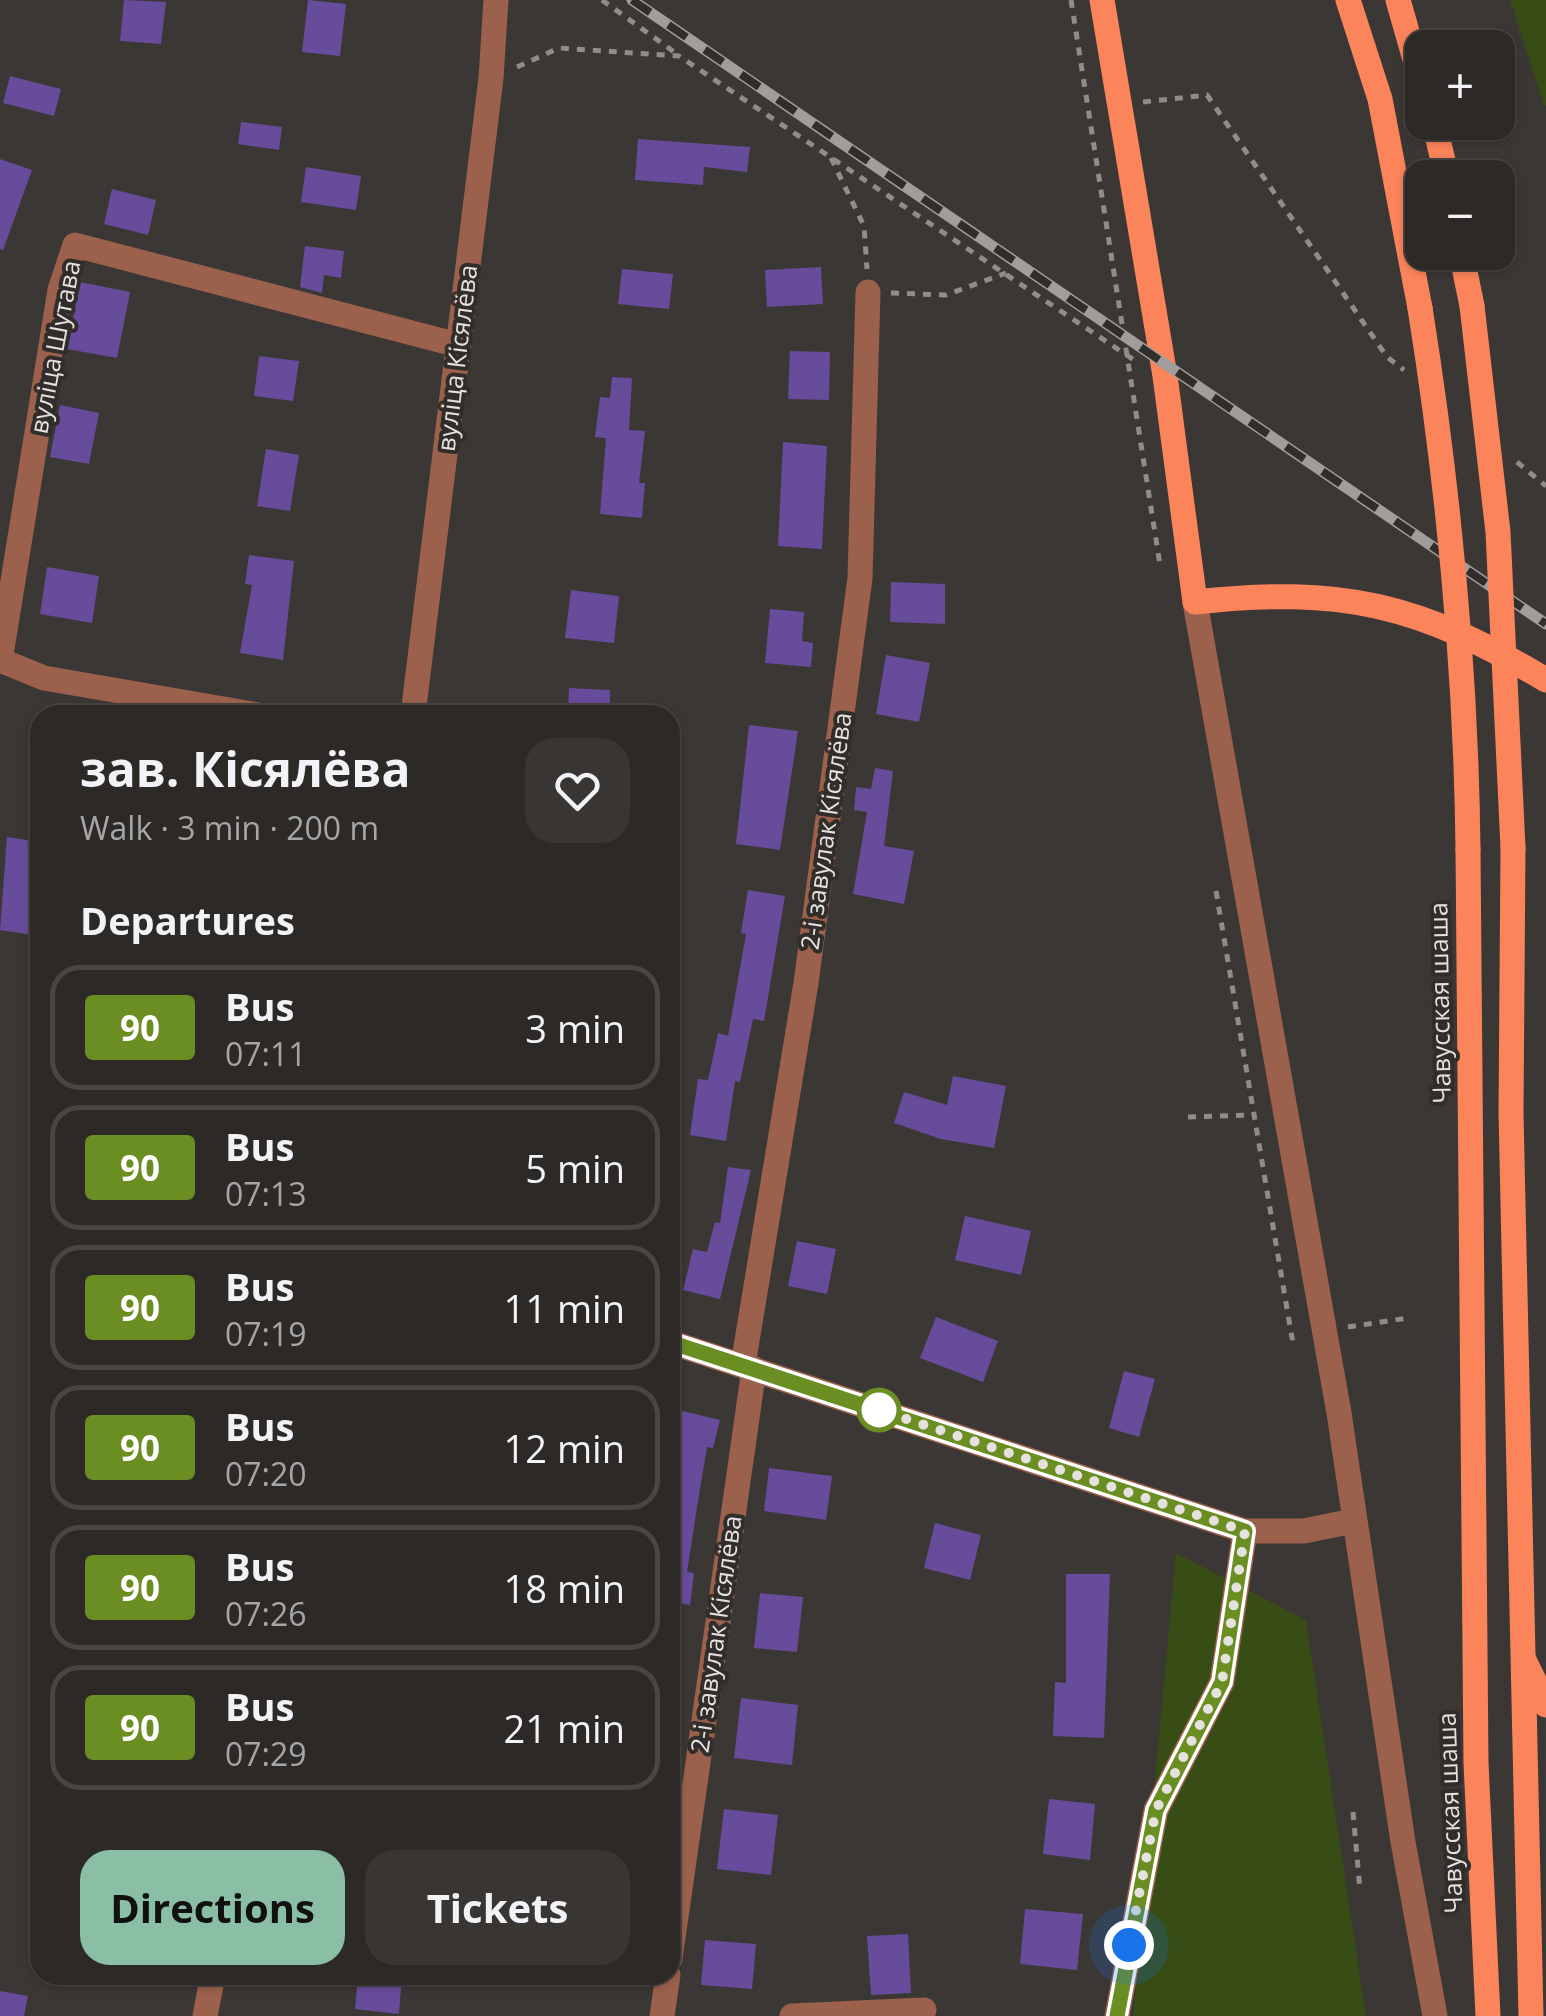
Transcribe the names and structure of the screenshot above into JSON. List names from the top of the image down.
{
  "streets": {
    "main road": ["Чавусская шаша"],
    "street": ["вуліца Шутава", "вуліца Кісялёва", "2-і завулак Кісялёва"]
  },
  "crossings": [
    ["вуліца Шутава", "вуліца Кісялёва"]
  ],
  "lines": ["bus line 90"],
  "page": {
    "map_buttons": ["+", "−"],
    "heading": [
      ["зав. Кісялёва", "Walk · 3 min · 200 m"],
      "Departures"
    ],
    "list": [
      {
        "mark": "90",
        "name": "Bus",
        "note": "07:11",
        "value": "3 min"
      },
      {
        "mark": "90",
        "name": "Bus",
        "note": "07:13",
        "value": "5 min"
      },
      {
        "mark": "90",
        "name": "Bus",
        "note": "07:19",
        "value": "11 min"
      },
      {
        "mark": "90",
        "name": "Bus",
        "note": "07:20",
        "value": "12 min"
      },
      {
        "mark": "90",
        "name": "Bus",
        "note": "07:26",
        "value": "18 min"
      },
      {
        "mark": "90",
        "name": "Bus",
        "note": "07:29",
        "value": "21 min"
      }
    ],
    "buttons": ["Directions", "Tickets"]
  }
}
